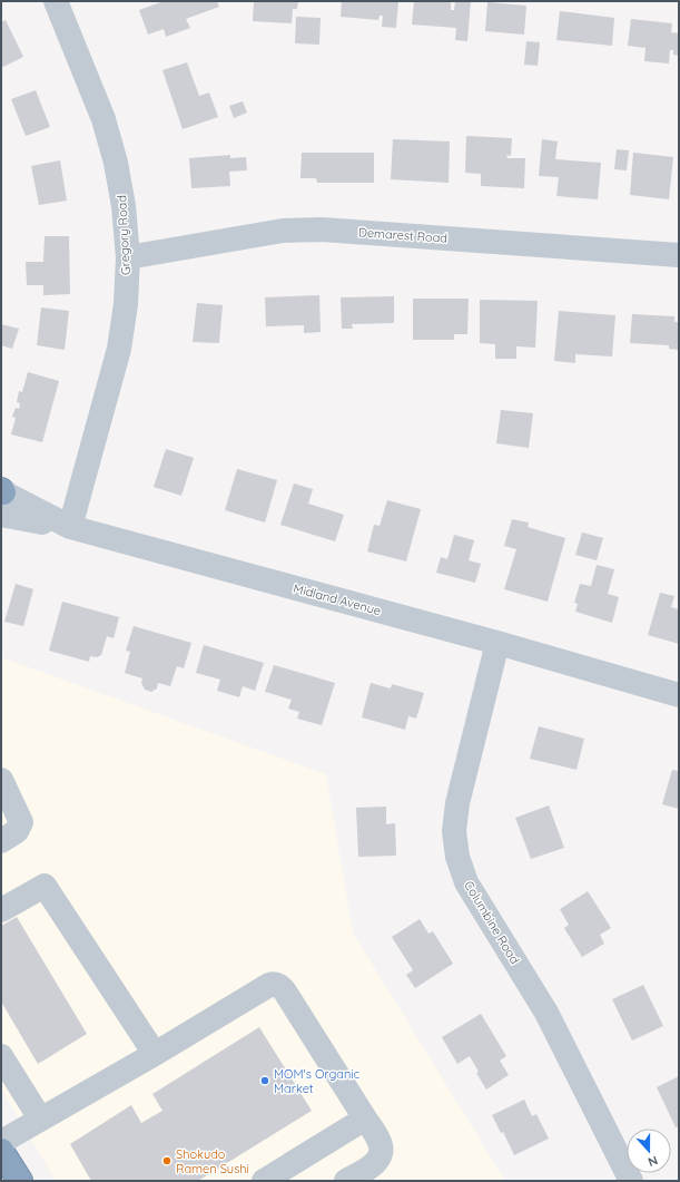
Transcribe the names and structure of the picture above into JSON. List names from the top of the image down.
{
  "streets": {
    "street": [
      "Gregory Road",
      "Demarest Road",
      "Midland Avenue",
      "Columbine Road"
    ]
  },
  "crossings": [
    ["Gregory Road", "Demarest Road"],
    ["Gregory Road", "Midland Avenue"],
    ["Midland Avenue", "Columbine Road"]
  ],
  "places": ["MOM's Organic Market", "Shokudo Ramen Sushi"],
  "north": "bottom"
}
